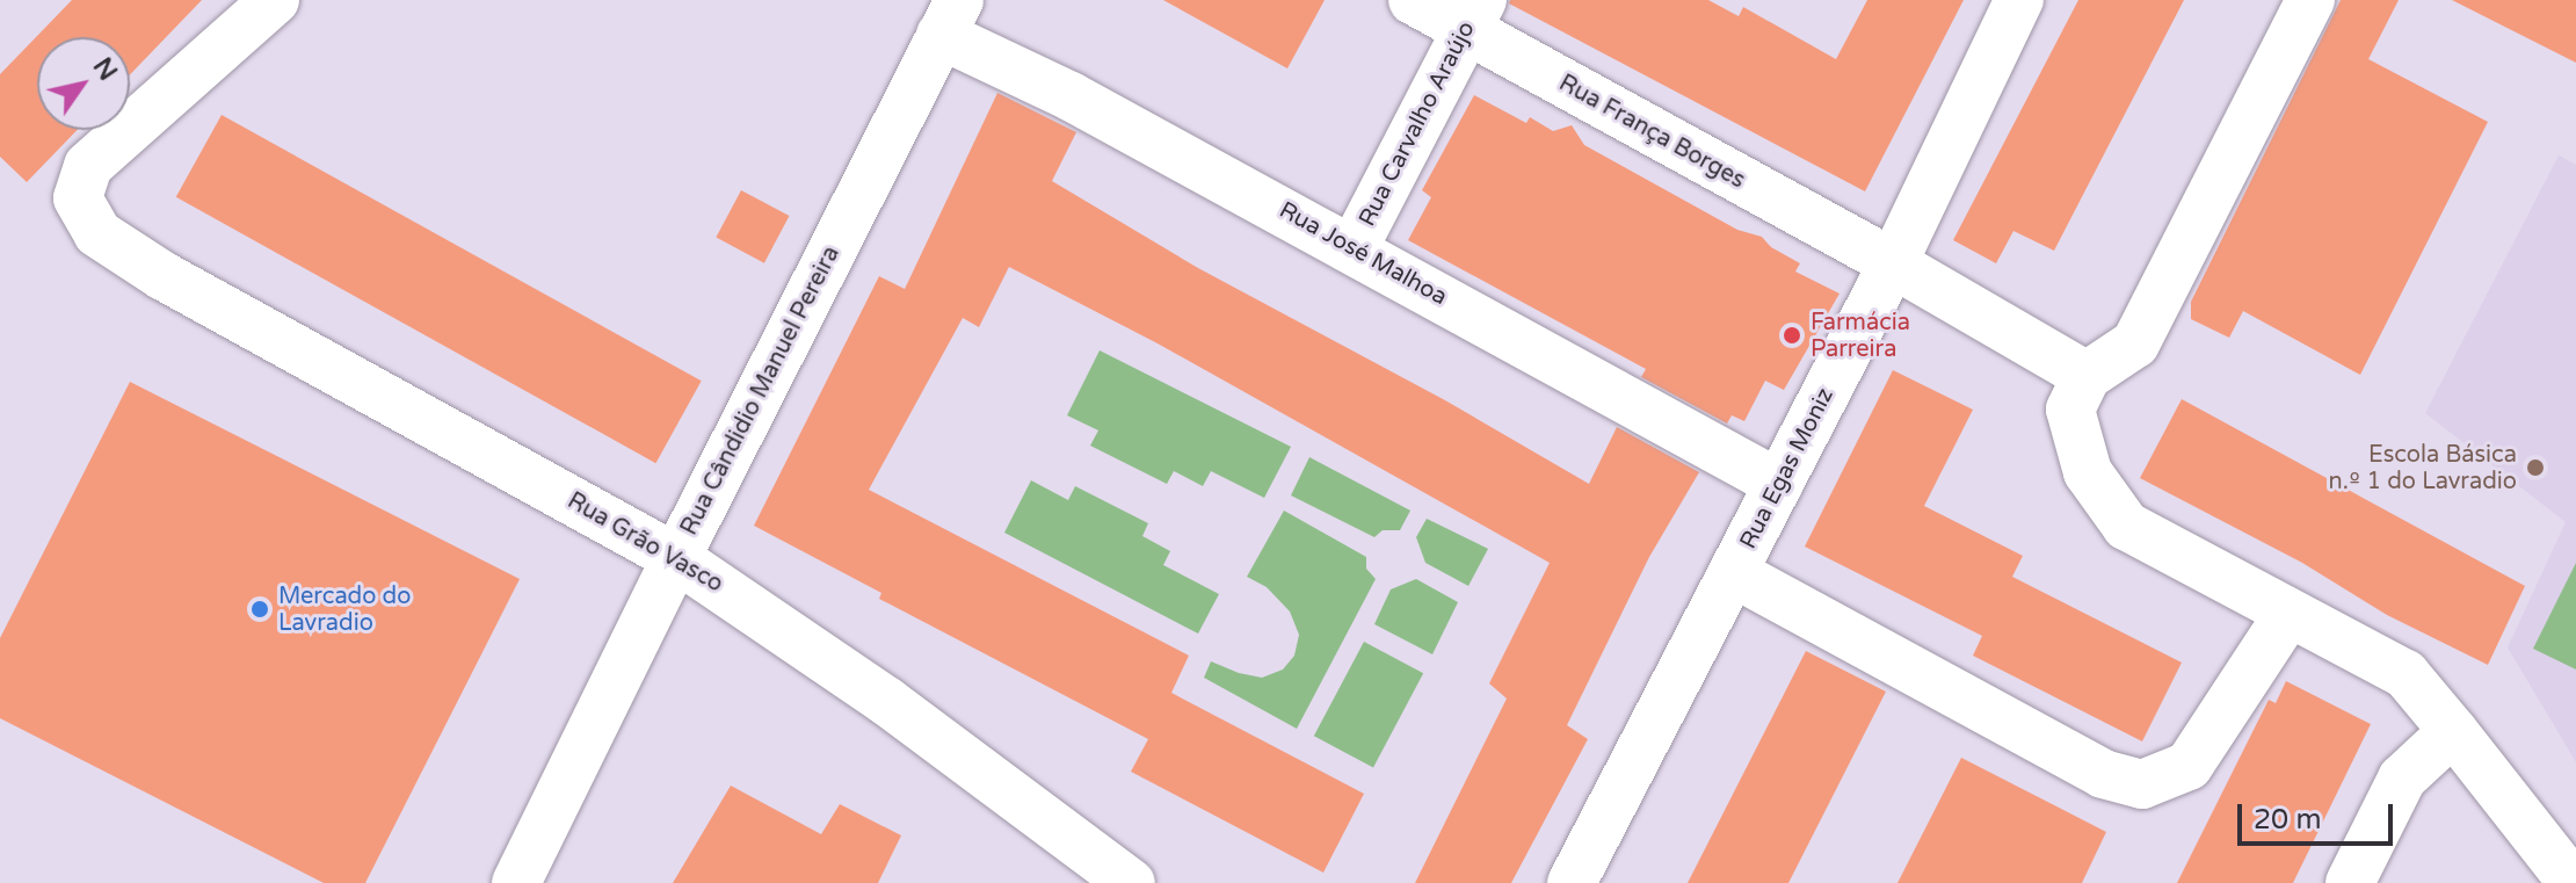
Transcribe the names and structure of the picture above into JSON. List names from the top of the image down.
{
  "streets": {
    "street": [
      "Rua Carvalho Araújo",
      "Rua França Borges",
      "Rua José Malhoa",
      "Rua Cândidio Manuel Pereira",
      "Rua Egas Moniz",
      "Rua Grão Vasco"
    ]
  },
  "crossings": [
    ["Rua Carvalho Araújo", "Rua França Borges"],
    ["Rua Carvalho Araújo", "Rua José Malhoa"],
    ["Rua França Borges", "Rua Egas Moniz"],
    ["Rua José Malhoa", "Rua Cândidio Manuel Pereira"],
    ["Rua José Malhoa", "Rua Egas Moniz"],
    ["Rua Cândidio Manuel Pereira", "Rua Grão Vasco"]
  ],
  "places": ["Farmácia Parreira", "Escola Básica n.º 1 do Lavradio", "Mercado do Lavradio"],
  "scale_bar": "20 m",
  "north": "top right"
}
